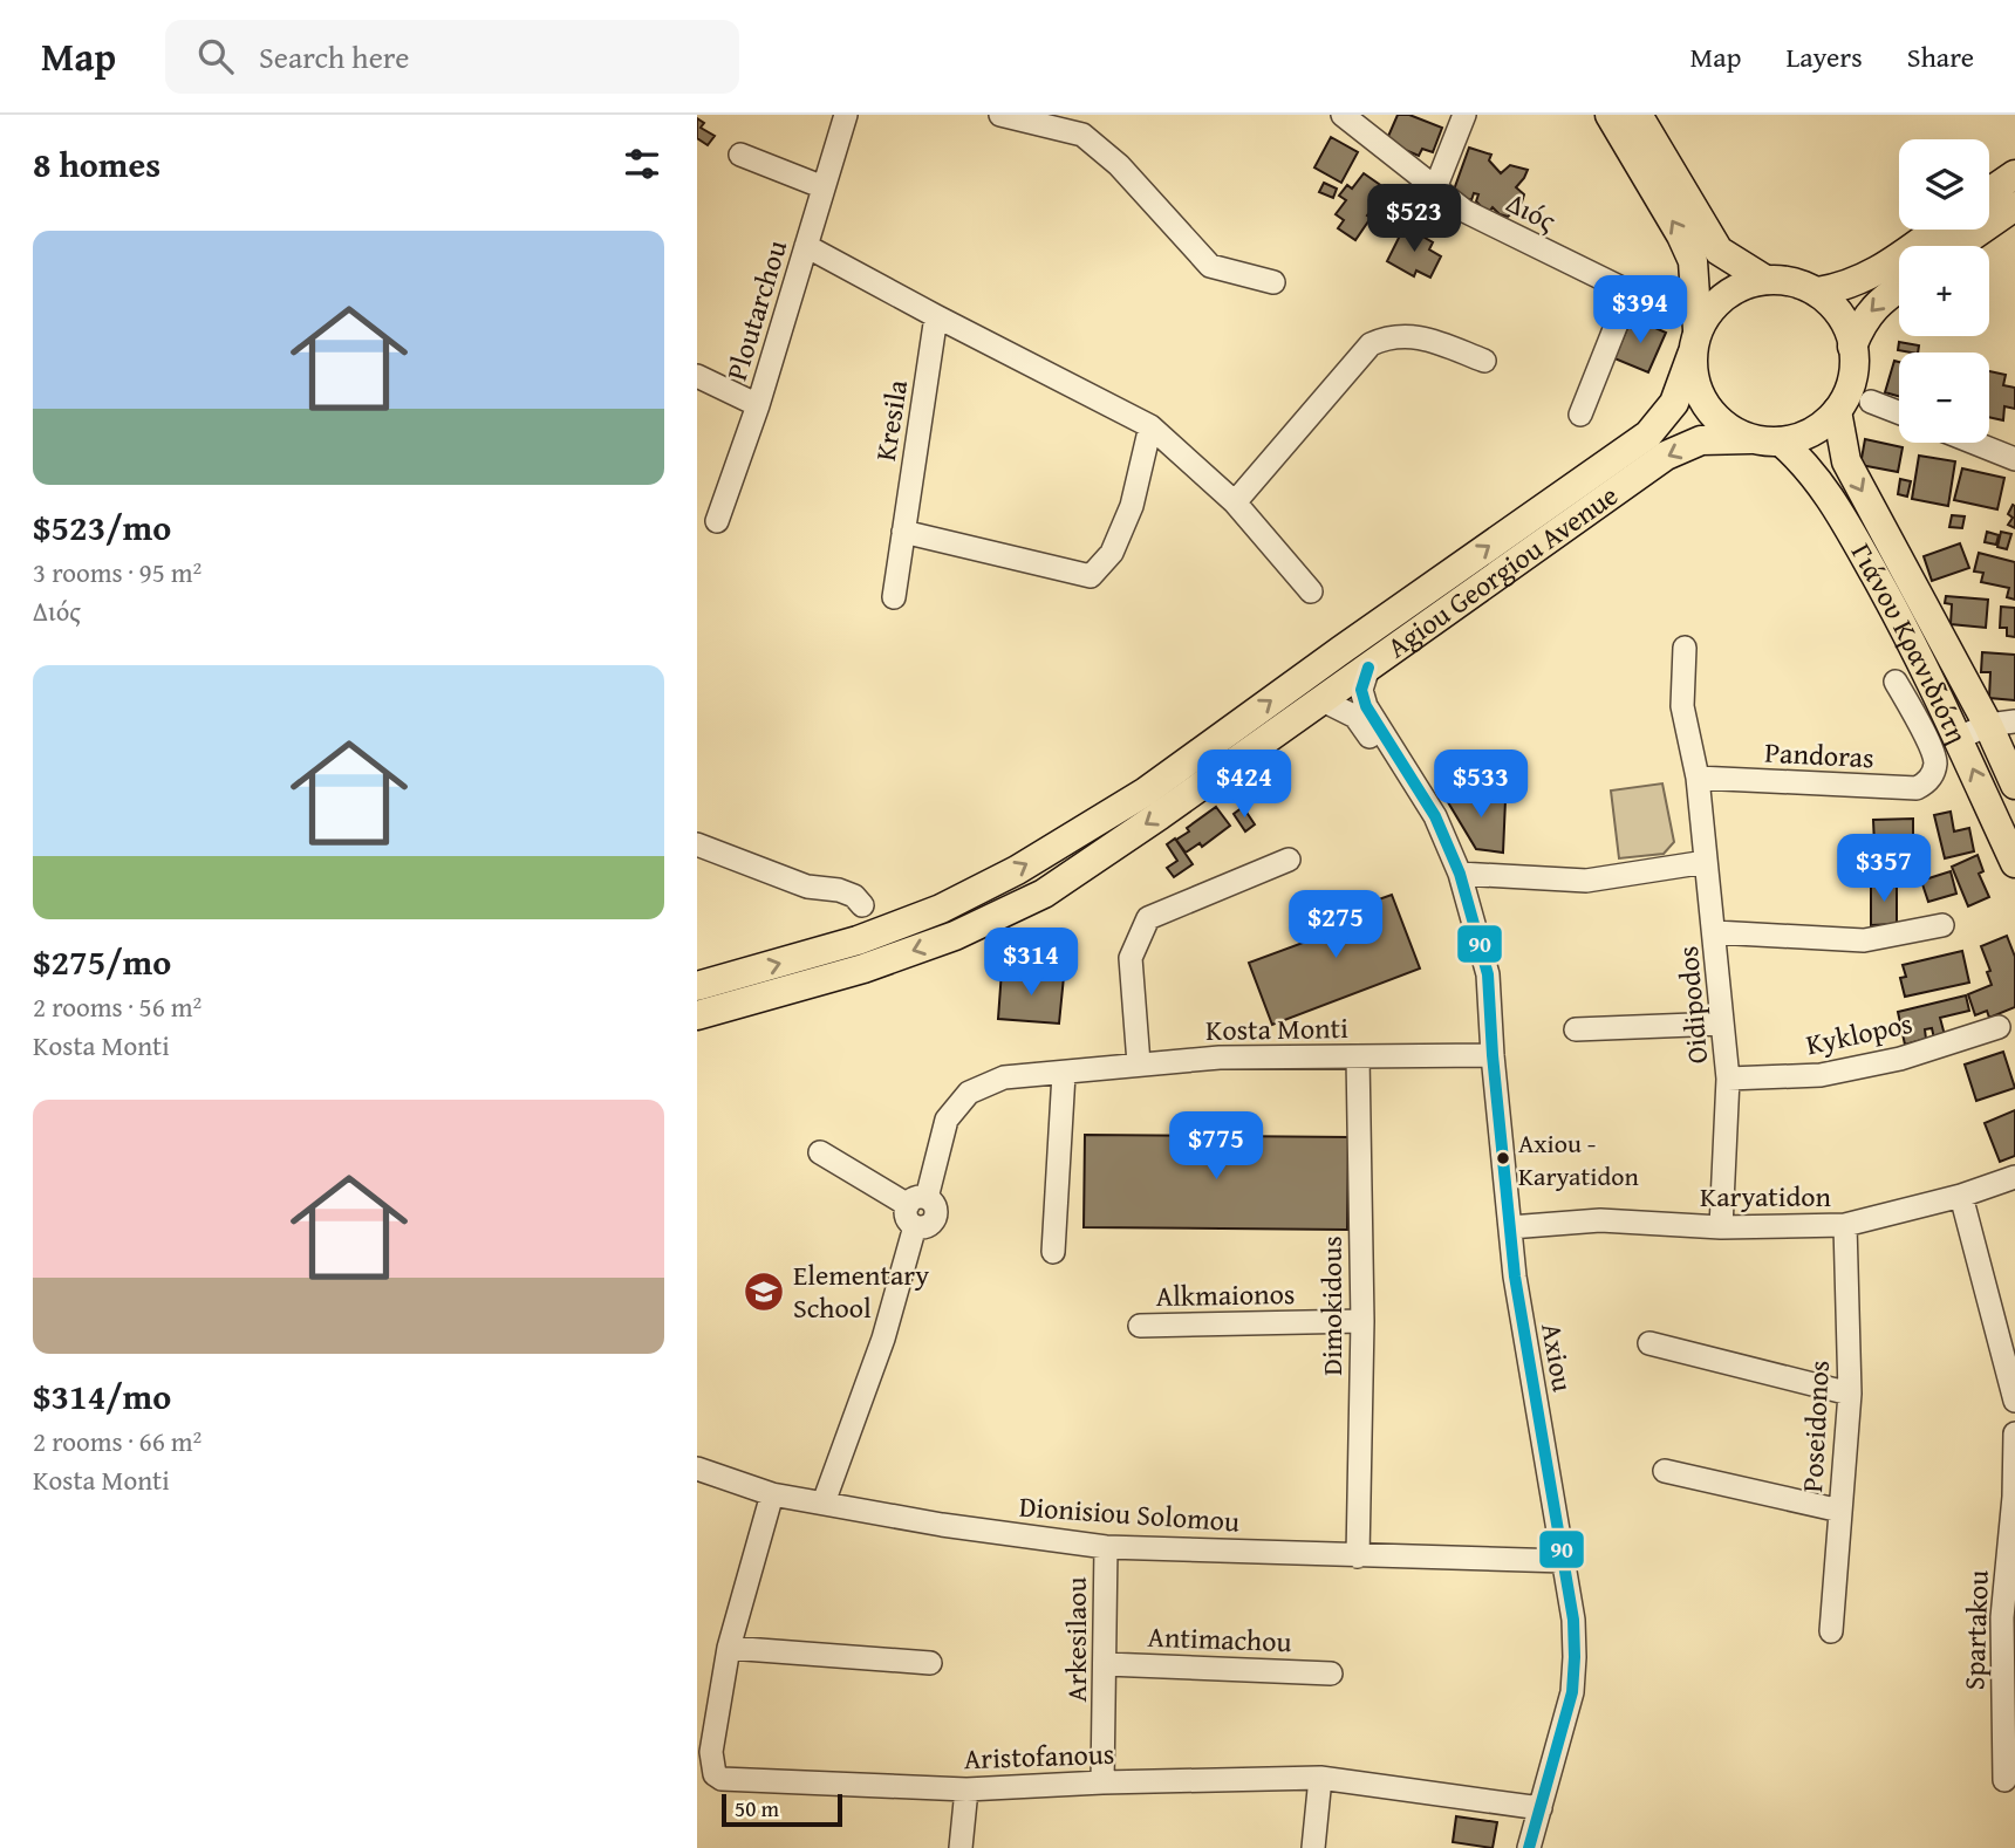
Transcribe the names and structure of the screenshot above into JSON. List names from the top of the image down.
{
  "streets": {
    "main road": ["Agiou Georgiou Avenue", "Γιάνου Κρανιδιότη"],
    "street": [
      "Διός",
      "Ploutarchou",
      "Kresila",
      "Pandoras",
      "Oidipodos",
      "Kosta Monti",
      "Kyklopos",
      "Karyatidon",
      "Alkmaionos",
      "Dimokidous",
      "Axiou",
      "Poseidonos",
      "Dionisiou Solomou",
      "Spartakou",
      "Arkesilaou",
      "Antimachou",
      "Aristofanous"
    ]
  },
  "crossings": [
    ["Agiou Georgiou Avenue", "Γιάνου Κρανιδιότη"],
    ["Agiou Georgiou Avenue", "Axiou"],
    ["Pandoras", "Oidipodos"],
    ["Oidipodos", "Kyklopos"],
    ["Oidipodos", "Karyatidon"],
    ["Kosta Monti", "Dimokidous"],
    ["Kosta Monti", "Axiou"],
    ["Karyatidon", "Axiou"],
    ["Karyatidon", "Poseidonos"],
    ["Alkmaionos", "Dimokidous"],
    ["Dimokidous", "Dionisiou Solomou"],
    ["Axiou", "Dionisiou Solomou"],
    ["Axiou", "Aristofanous"],
    ["Dionisiou Solomou", "Arkesilaou"],
    ["Arkesilaou", "Antimachou"],
    ["Arkesilaou", "Aristofanous"]
  ],
  "places": {
    "other": ["Axiou - Karyatidon"],
    "school or university": ["Elementary School"]
  },
  "lines": ["transit line 90"],
  "scale_bar": "50 m",
  "page": {
    "header": "Map",
    "search": "Search here",
    "nav": ["Map", "Layers", "Share"],
    "heading": "8 homes",
    "map_buttons": ["+", "−"],
    "price": [
      "$523",
      "$394",
      "$424",
      "$533",
      "$357",
      "$275",
      "$314",
      "$775"
    ],
    "list": [
      {
        "name": "$523/mo",
        "note": "3 rooms · 95 m² · Διός"
      },
      {
        "name": "$275/mo",
        "note": "2 rooms · 56 m² · Kosta Monti"
      },
      {
        "name": "$314/mo",
        "note": "2 rooms · 66 m² · Kosta Monti"
      }
    ],
    "scale": "50 m"
  }
}
